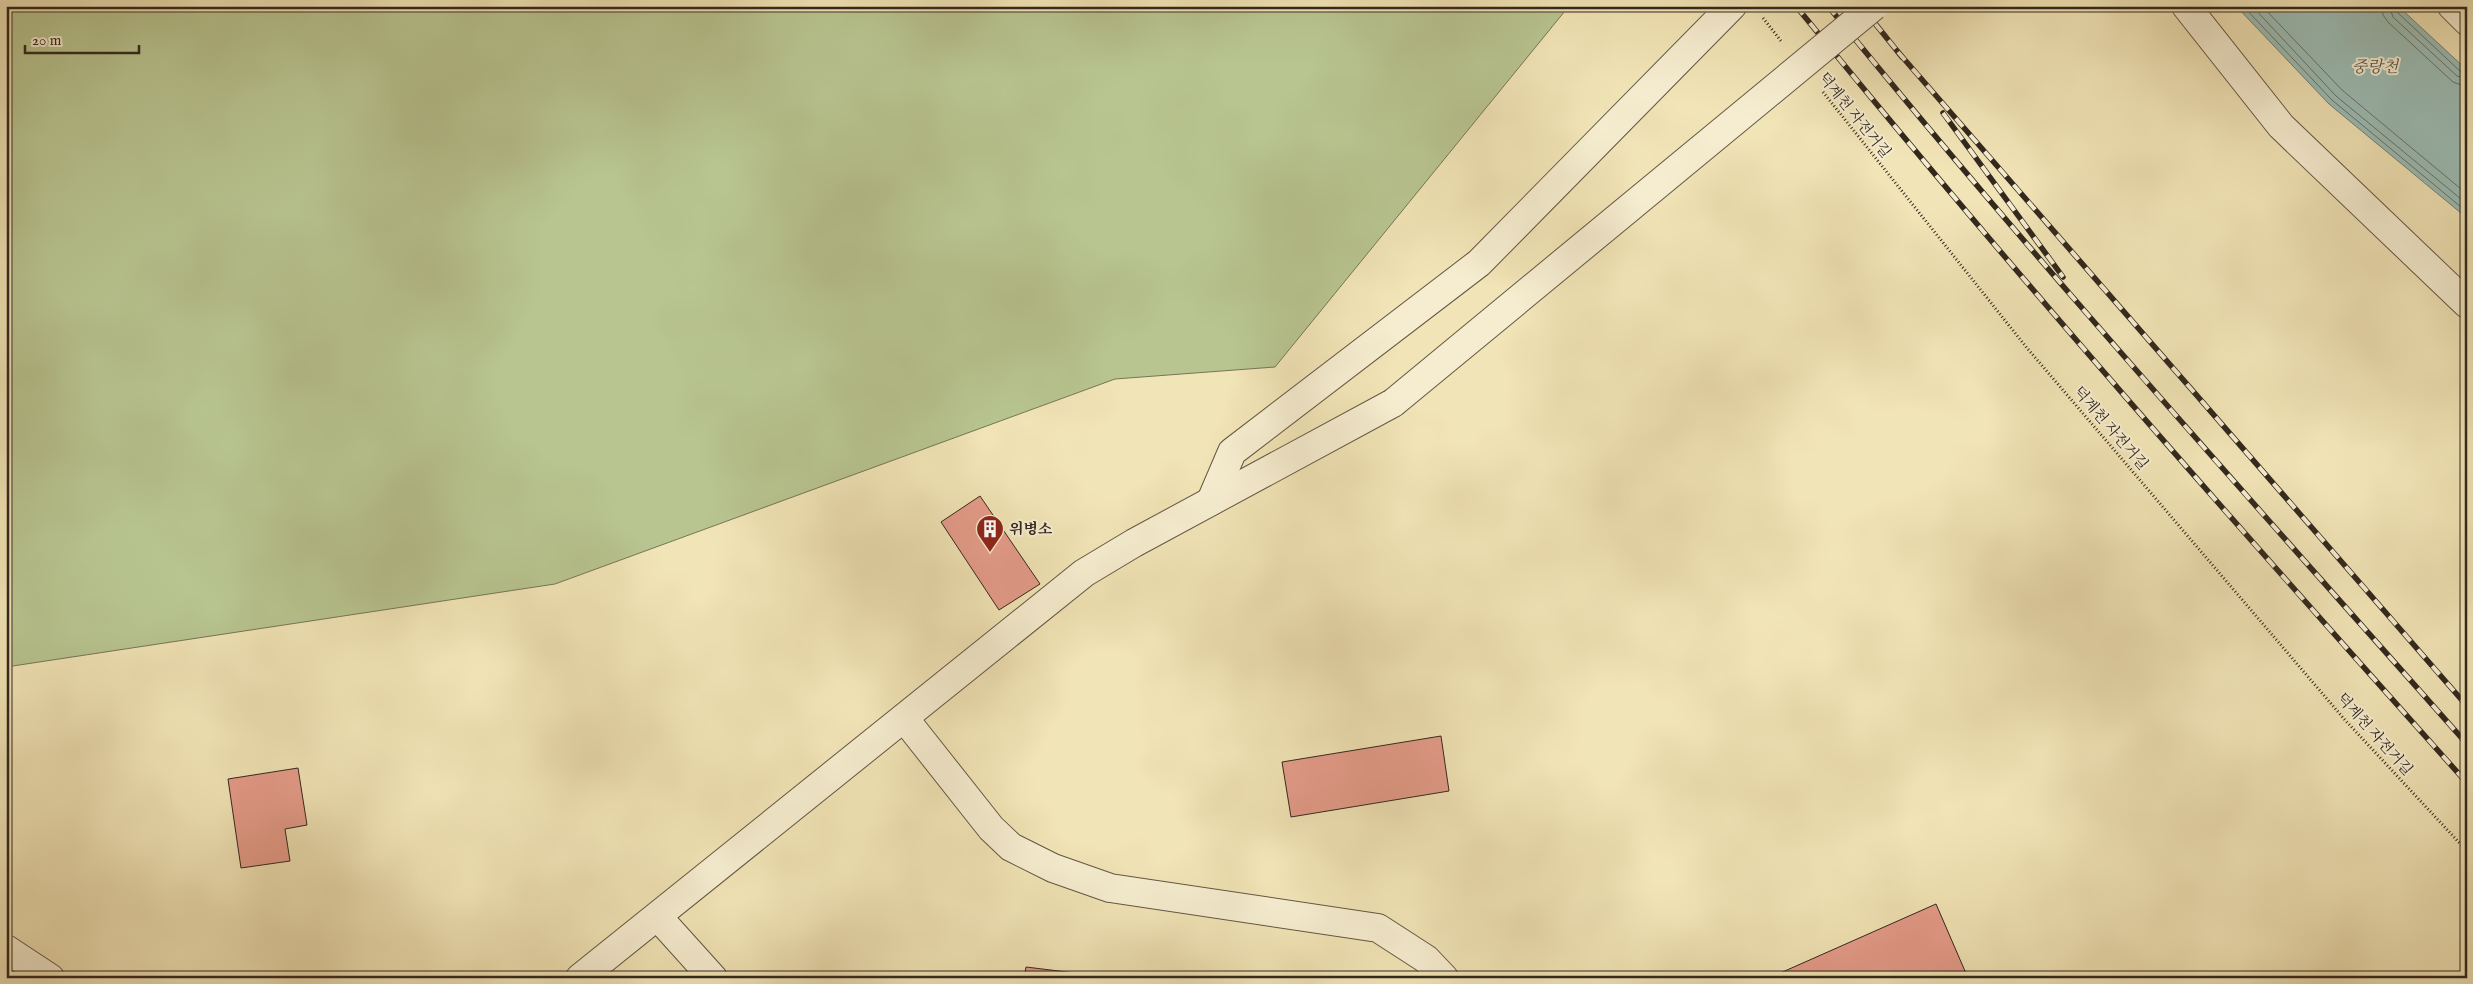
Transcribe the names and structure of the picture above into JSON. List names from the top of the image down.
{
  "streets": {
    "path": ["덕계천 자전거길"]
  },
  "water": ["중랑천"],
  "places": {
    "building": ["위병소"]
  },
  "scale_bar": "20 m"
}
